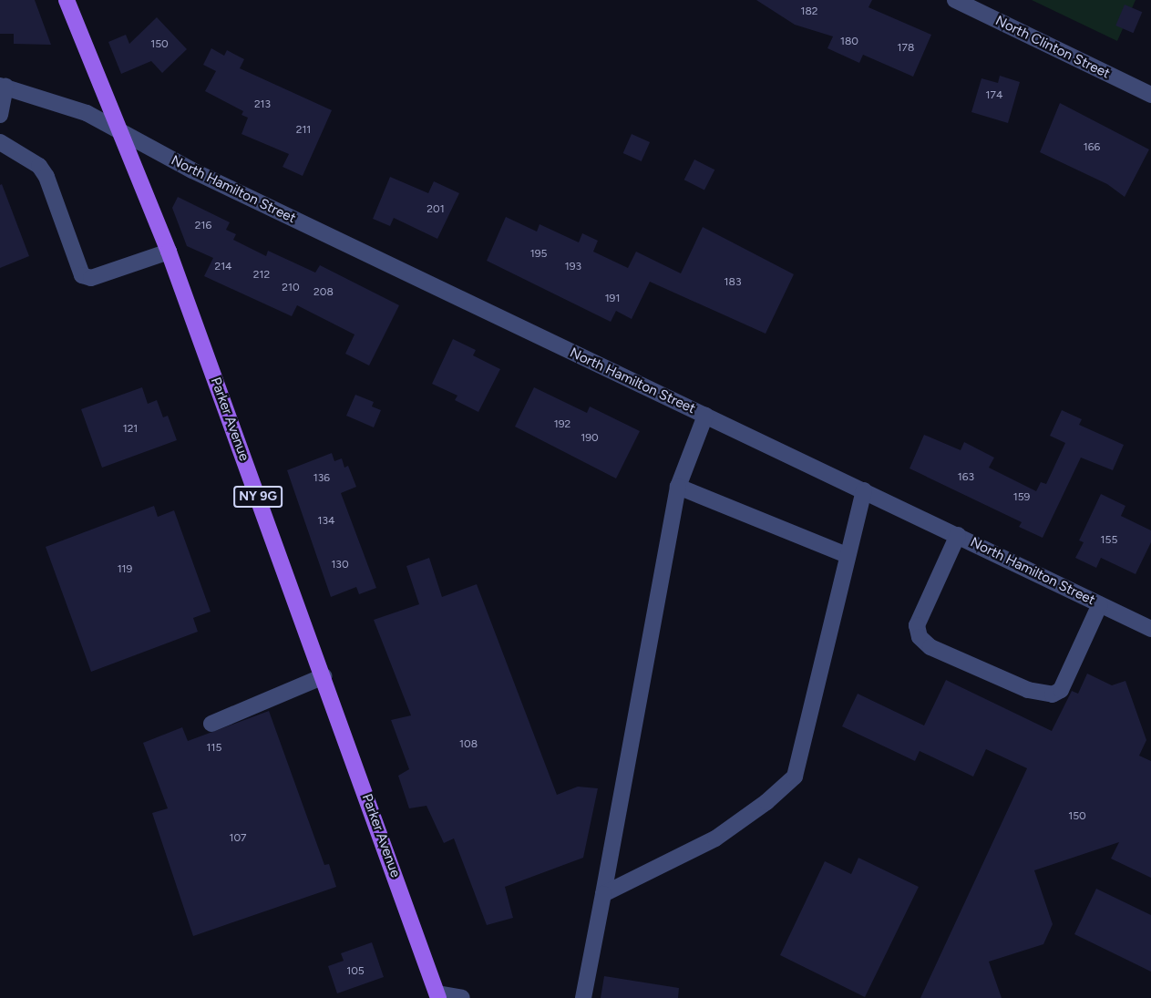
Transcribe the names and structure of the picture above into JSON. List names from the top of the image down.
{
  "streets": {
    "main road": ["Parker Avenue", "NY 9G"],
    "street": ["North Clinton Street", "North Hamilton Street"]
  },
  "crossings": [
    ["North Hamilton Street", "Parker Avenue"]
  ],
  "house_numbers": [
    "182",
    "180",
    "150",
    "178",
    "174",
    "213",
    "211",
    "166",
    "201",
    "216",
    "195",
    "214",
    "193",
    "212",
    "183",
    "210",
    "208",
    "191",
    "192",
    "121",
    "190",
    "163",
    "136",
    "159",
    "134",
    "155",
    "130",
    "119",
    "108",
    "115",
    "150",
    "107",
    "105"
  ]
}
